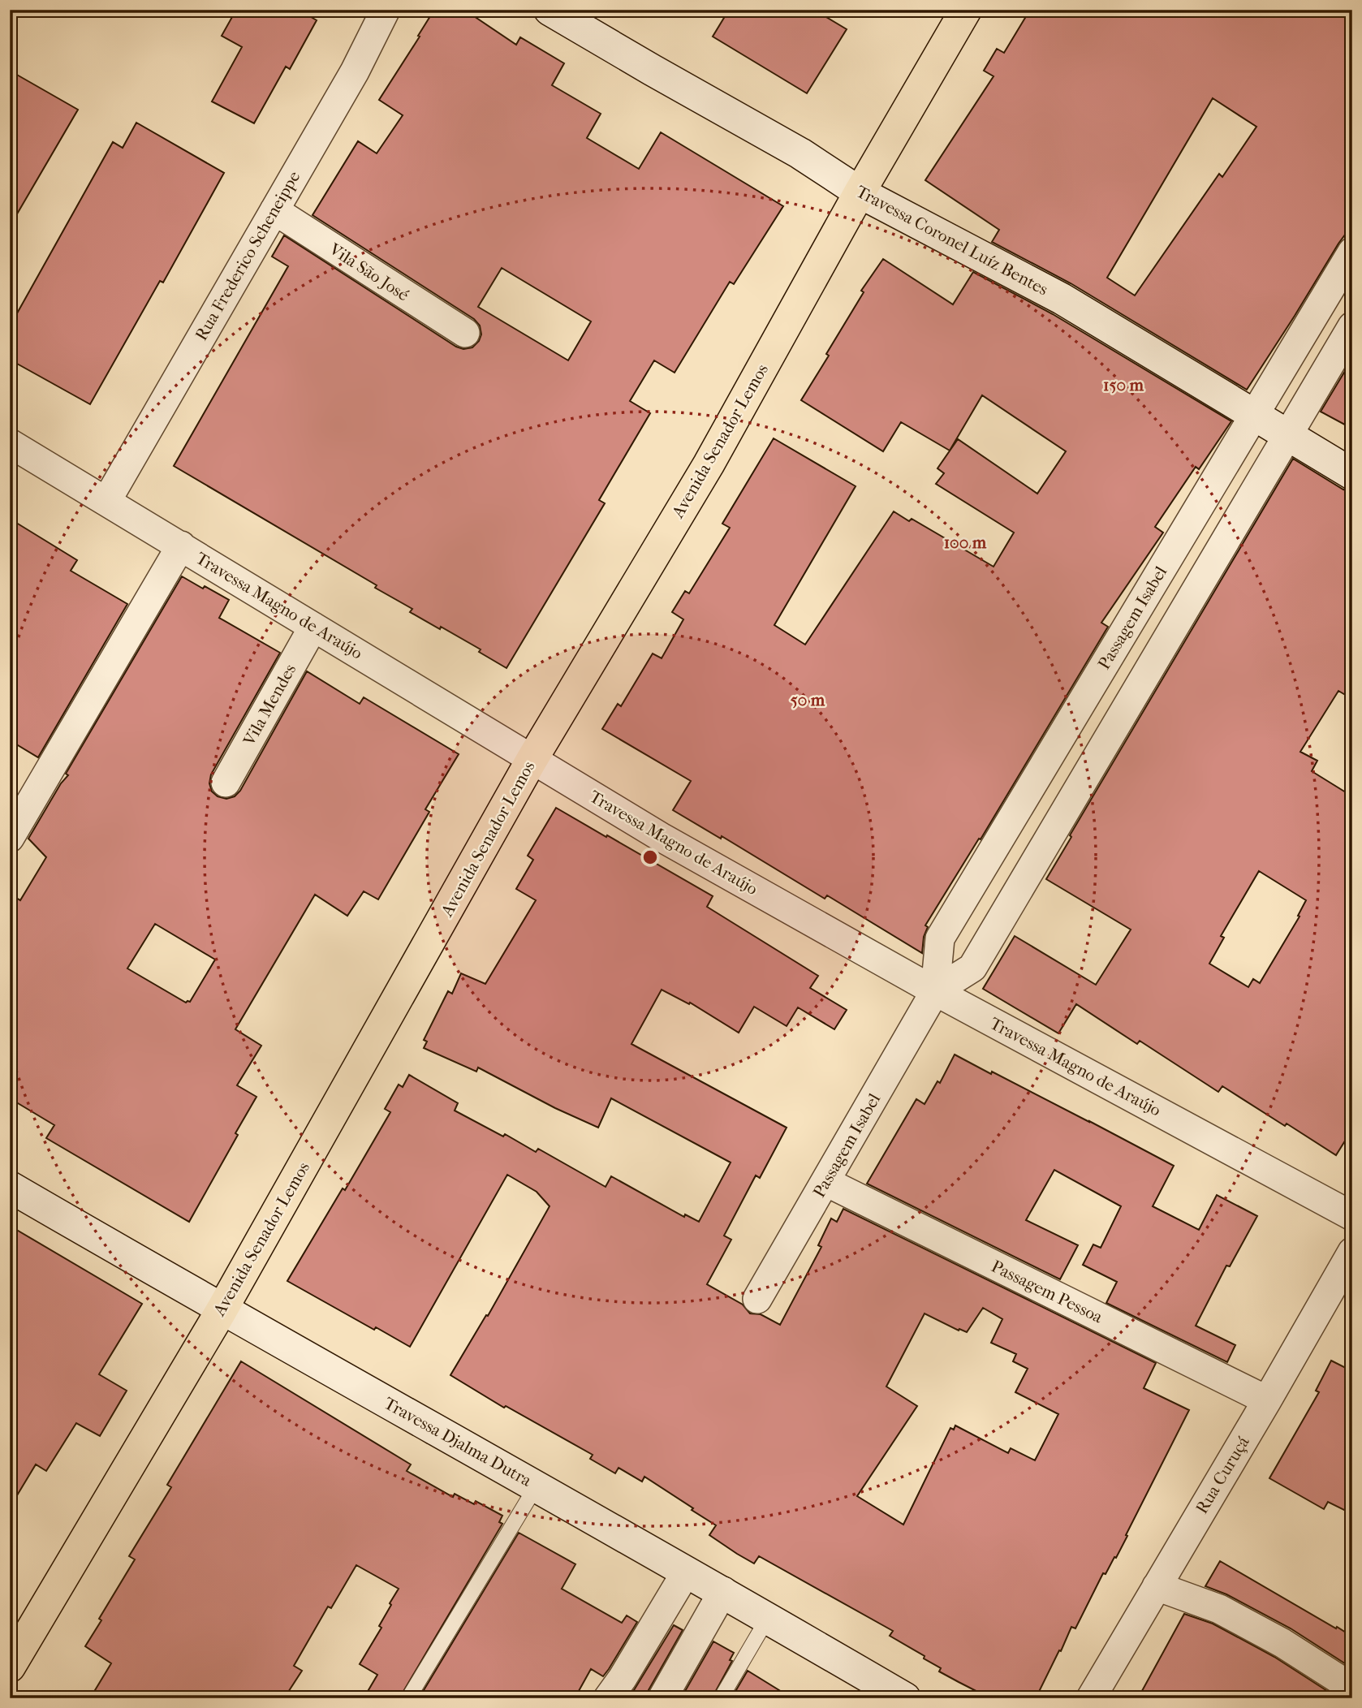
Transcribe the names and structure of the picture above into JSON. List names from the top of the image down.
{
  "streets": {
    "main road": ["Avenida Senador Lemos"],
    "street": [
      "Travessa Coronel Luíz Bentes",
      "Rua Frederico Scheneippe",
      "Vila São José",
      "Travessa Magno de Araújo",
      "Passagem Isabel",
      "Vila Mendes",
      "Passagem Pessoa",
      "Travessa Djalma Dutra",
      "Rua Curuçá"
    ]
  },
  "crossings": [
    ["Travessa Coronel Luíz Bentes", "Avenida Senador Lemos"],
    ["Travessa Coronel Luíz Bentes", "Passagem Isabel"],
    ["Rua Frederico Scheneippe", "Vila São José"],
    ["Rua Frederico Scheneippe", "Travessa Magno de Araújo"],
    ["Avenida Senador Lemos", "Travessa Magno de Araújo"],
    ["Avenida Senador Lemos", "Travessa Djalma Dutra"],
    ["Travessa Magno de Araújo", "Passagem Isabel"],
    ["Travessa Magno de Araújo", "Vila Mendes"],
    ["Passagem Isabel", "Passagem Pessoa"],
    ["Passagem Pessoa", "Rua Curuçá"]
  ],
  "rings": ["150 m", "100 m", "50 m"]
}
